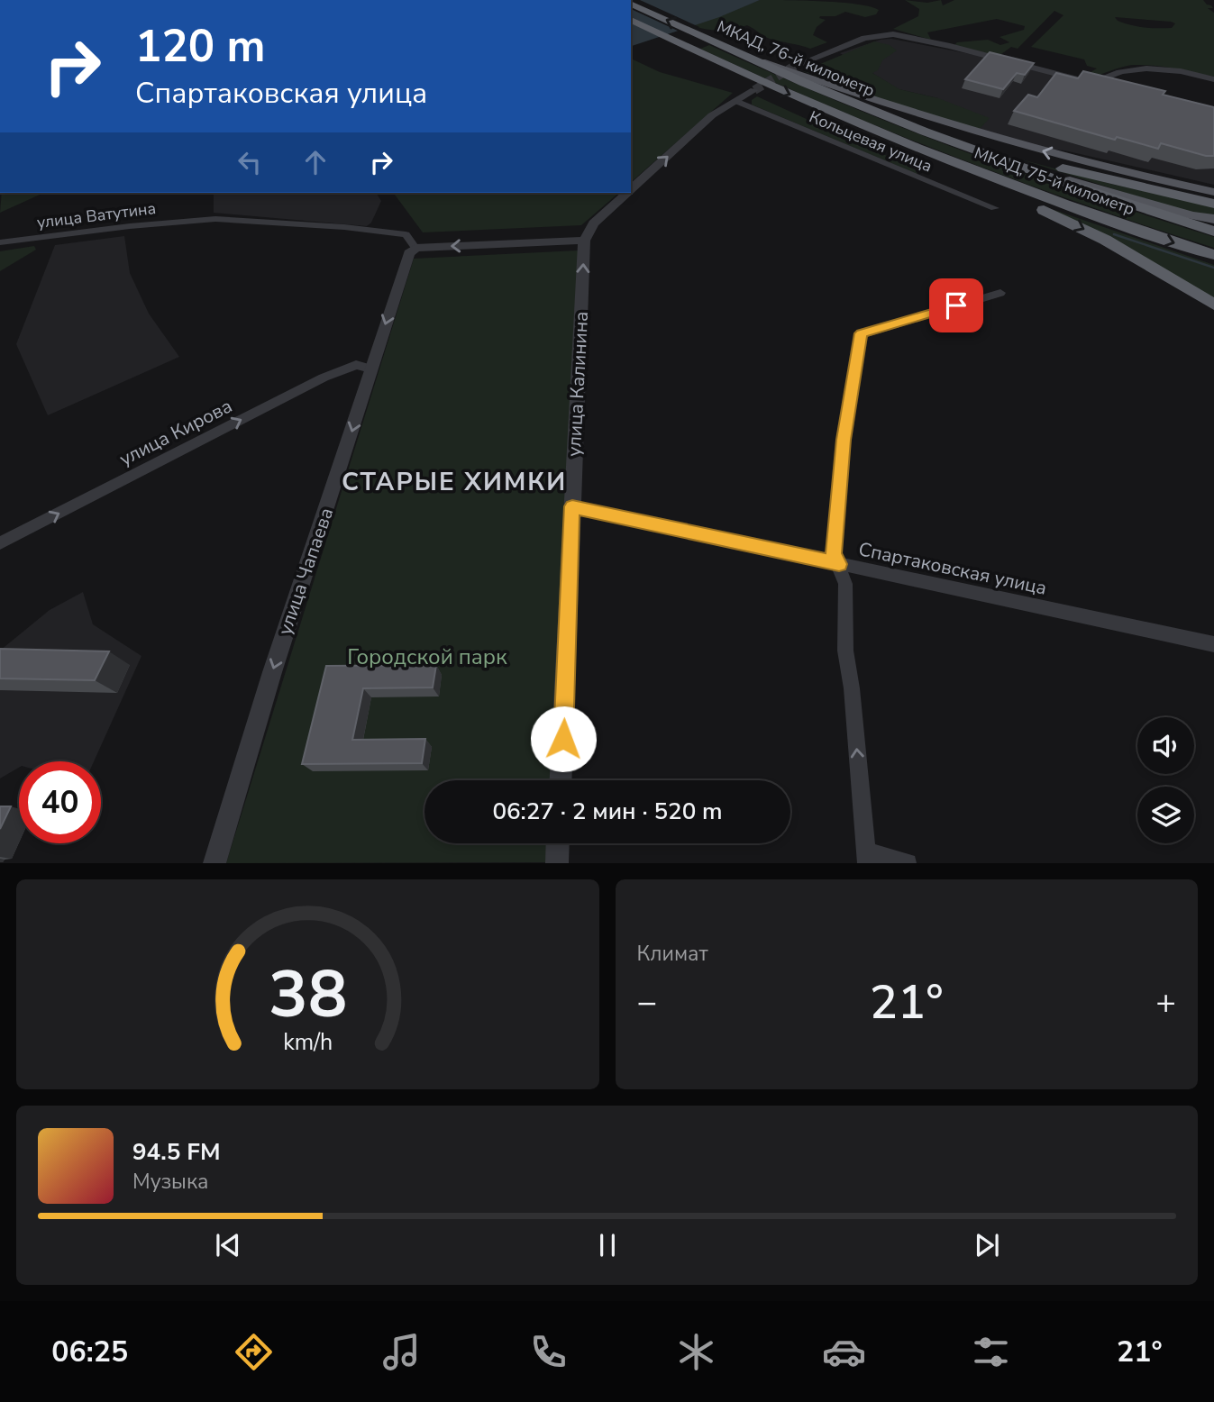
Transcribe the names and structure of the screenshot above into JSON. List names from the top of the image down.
{
  "streets": {
    "highway": ["МКАД, 76-й километр", "МКАД, 75-й километр"],
    "street": [
      "Кольцевая улица",
      "улица Ватутина",
      "улица Калинина",
      "улица Кирова",
      "Спартаковская улица",
      "улица Чапаева"
    ]
  },
  "crossings": [
    ["МКАД, 76-й километр", "МКАД, 75-й километр"],
    ["улица Ватутина", "улица Чапаева"],
    ["улица Калинина", "Спартаковская улица"],
    ["улица Кирова", "улица Чапаева"]
  ],
  "one_way": ["улица Калинина", "улица Кирова", "улица Чапаева"],
  "districts": ["СТАРЫЕ ХИМКИ"],
  "parks": ["Городской парк"],
  "page": {
    "turn": ["120 m", "Спартаковская улица"],
    "limit": "40",
    "trip": "06:27 · 2 мин · 520 m",
    "tile": "Климат",
    "heat": ["−", "21°", "+"],
    "song": ["94.5 FM", "Музыка"],
    "tabs": ["06:25", "21°"],
    "gauge": ["38", "km/h"]
  }
}
